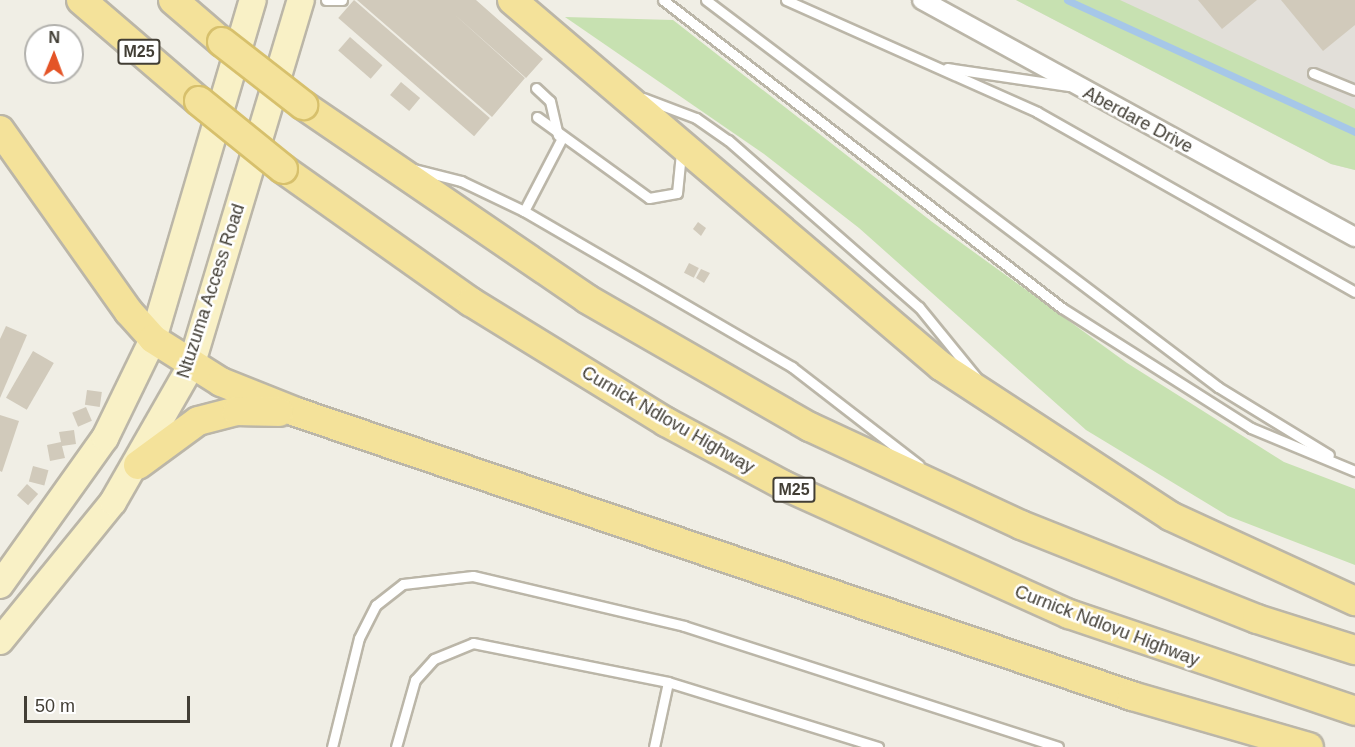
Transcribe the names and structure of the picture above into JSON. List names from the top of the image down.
{
  "streets": {
    "main road": ["M25", "Curnick Ndlovu Highway"],
    "street": ["Aberdare Drive", "Ntuzuma Access Road"]
  },
  "scale_bar": "50 m",
  "north": "top"
}
